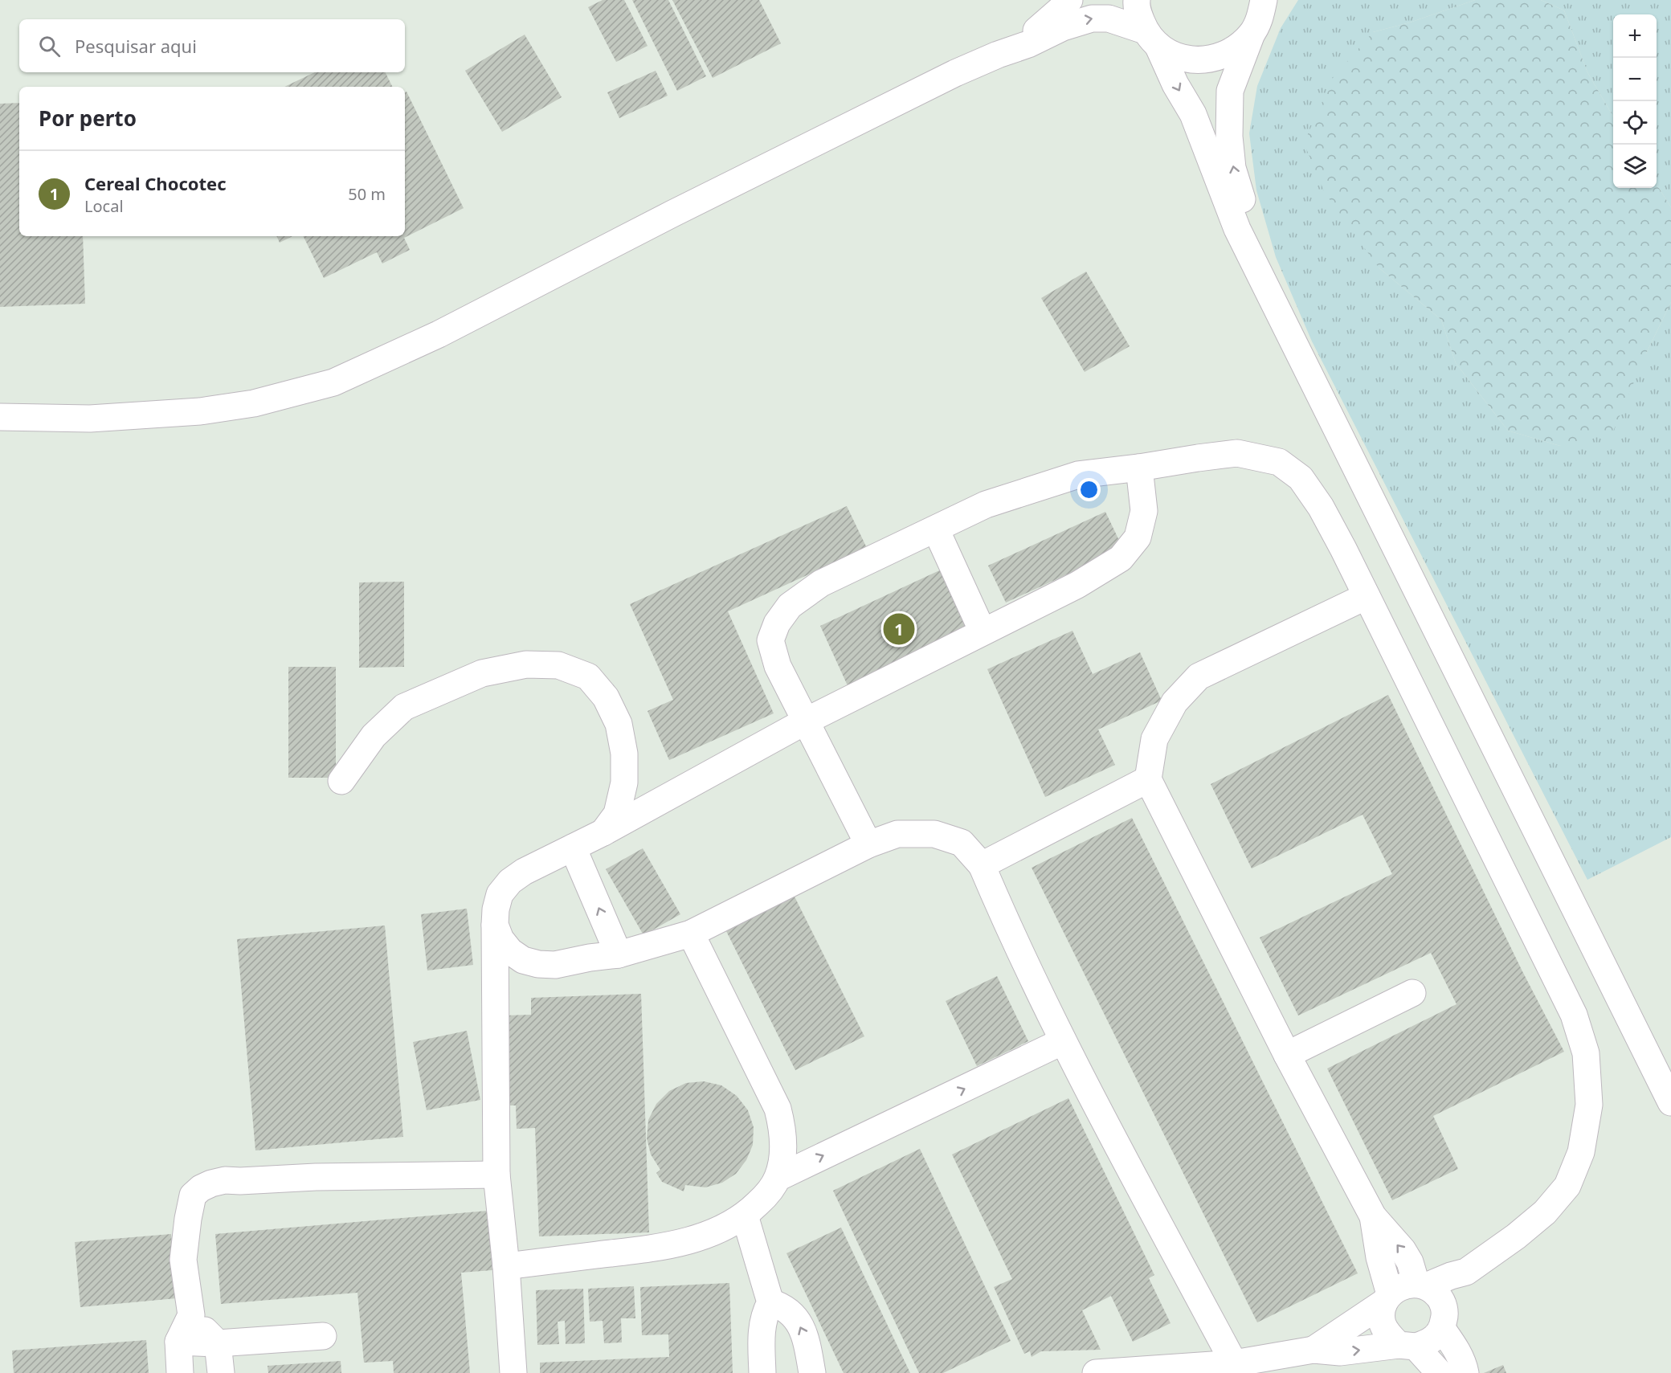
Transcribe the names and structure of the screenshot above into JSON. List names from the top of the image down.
{
  "page": {
    "map_buttons": ["+", "−"],
    "search": "Pesquisar aqui",
    "heading": "Por perto",
    "list": [
      {
        "mark": "1",
        "name": "Cereal Chocotec",
        "note": "Local",
        "value": "50 m"
      }
    ],
    "pins": "1"
  }
}
